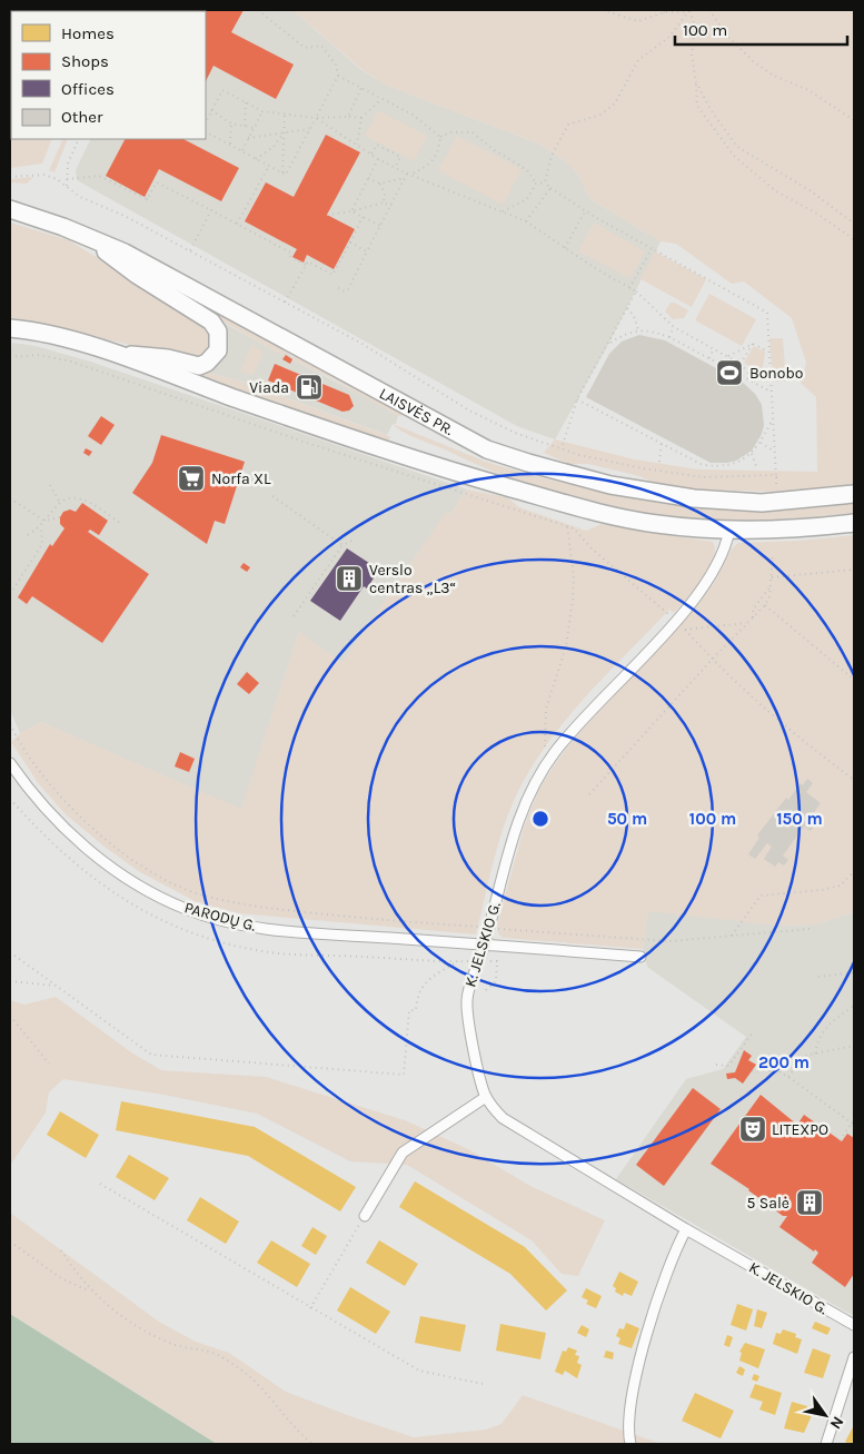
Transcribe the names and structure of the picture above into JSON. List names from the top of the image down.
{
  "streets": {
    "main road": ["LAISVĖS PR."],
    "street": ["PARODŲ G.", "K. JELSKIO G."]
  },
  "crossings": [
    ["PARODŲ G.", "K. JELSKIO G."]
  ],
  "places": {
    "sports": ["Bonobo"],
    "fuel station": ["Viada"],
    "supermarket": ["Norfa XL"],
    "building": ["Verslo centras „L3“", "5 Salė"],
    "theatre": ["LITEXPO"]
  },
  "legend": [
    "Homes",
    "Shops",
    "Offices",
    "Other"
  ],
  "scale_bar": "100 m",
  "north": "bottom right",
  "rings": [
    "50 m",
    "100 m",
    "150 m",
    "200 m"
  ]
}
